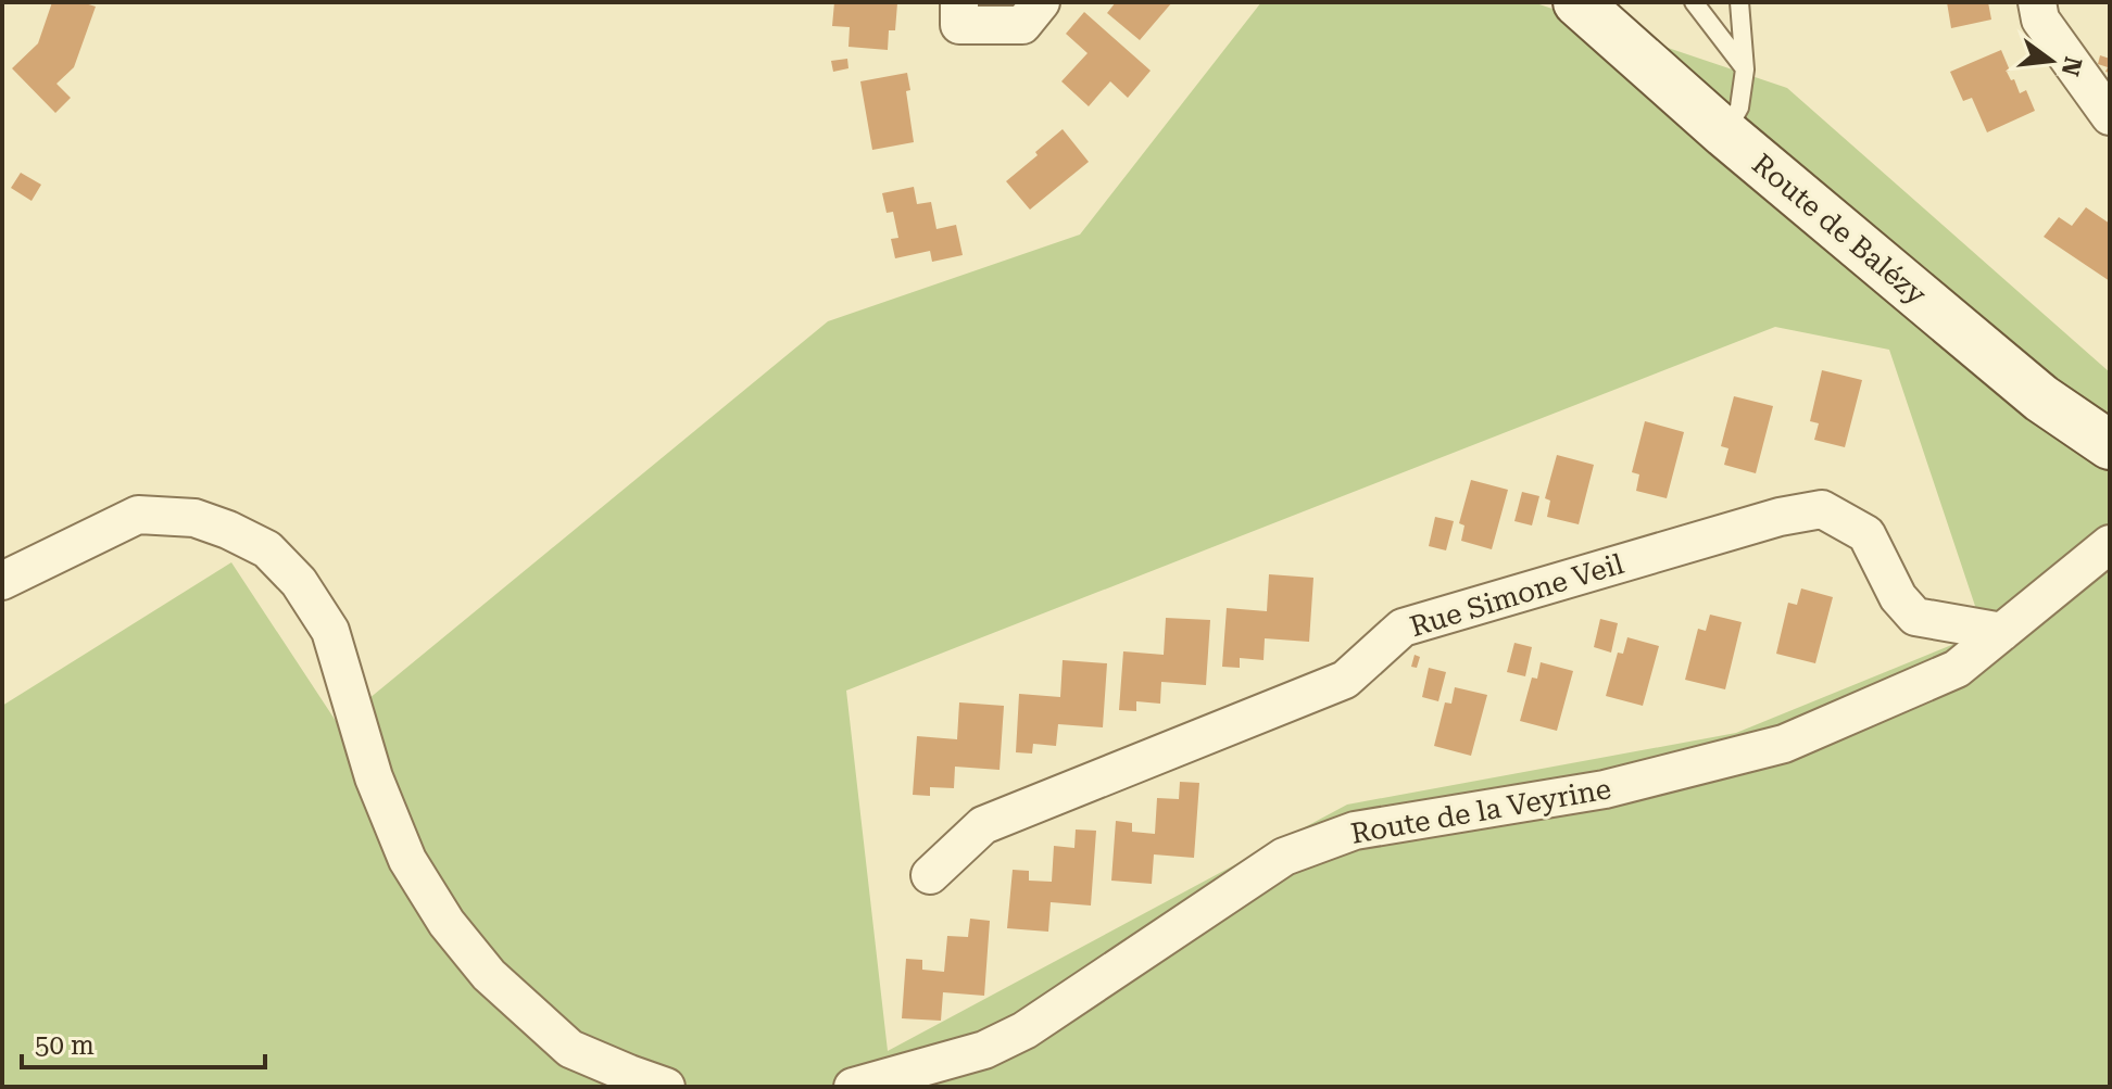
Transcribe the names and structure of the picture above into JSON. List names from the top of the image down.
{
  "streets": {
    "main road": ["Route de Balézy"],
    "street": ["Rue Simone Veil", "Route de la Veyrine"]
  },
  "crossings": [
    ["Rue Simone Veil", "Route de la Veyrine"]
  ],
  "scale_bar": "50 m",
  "north": "right"
}
